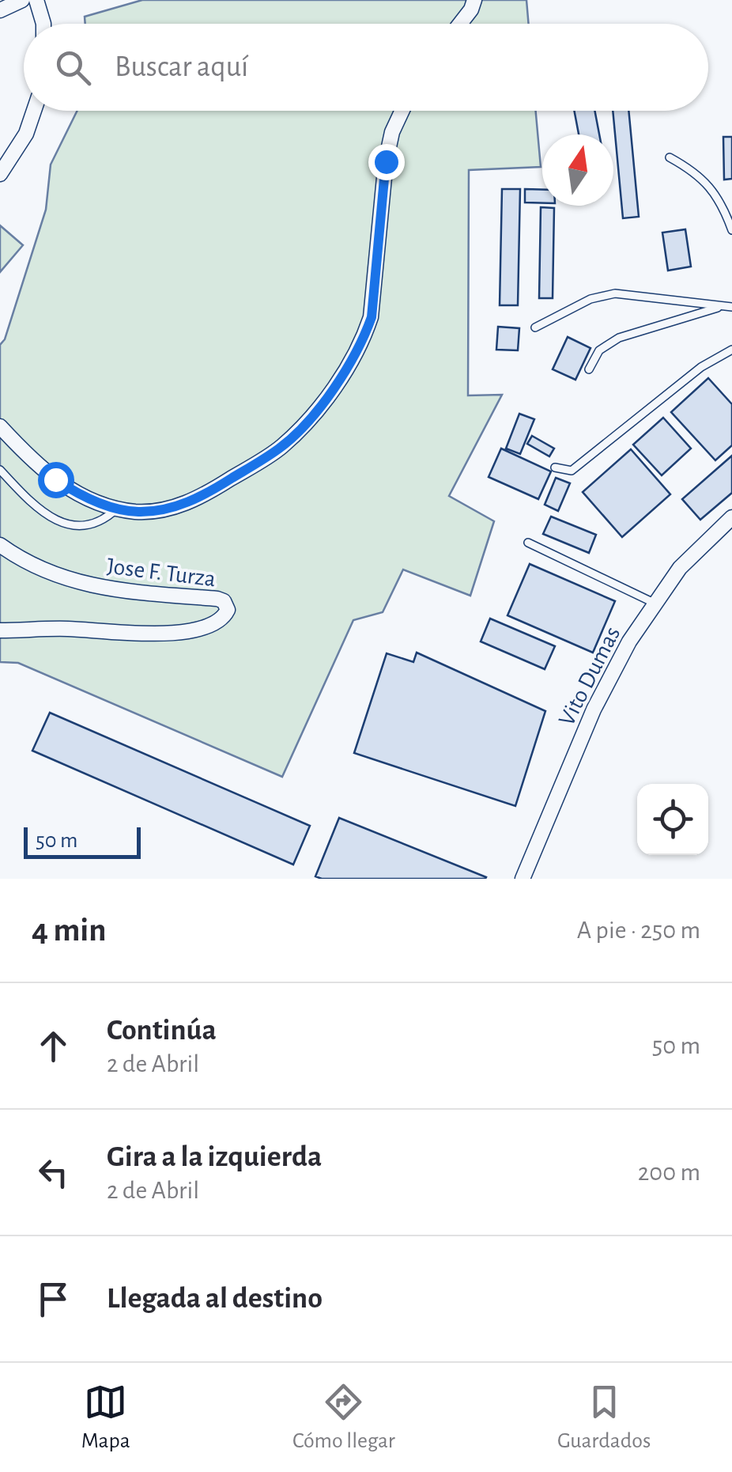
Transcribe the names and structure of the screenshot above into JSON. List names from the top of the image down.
{
  "streets": {
    "street": ["Jose F. Turza", "Vito Dumas"]
  },
  "scale_bar": "50 m",
  "north": "top",
  "page": {
    "search": "Buscar aquí",
    "scale": "50 m",
    "heading": ["4 min", "A pie · 250 m"],
    "list": [
      ["Continúa", "2 de Abril", "50 m"],
      ["Gira a la izquierda", "2 de Abril", "200 m"],
      "Llegada al destino"
    ],
    "nav": ["Mapa", "Cómo llegar", "Guardados"]
  }
}
